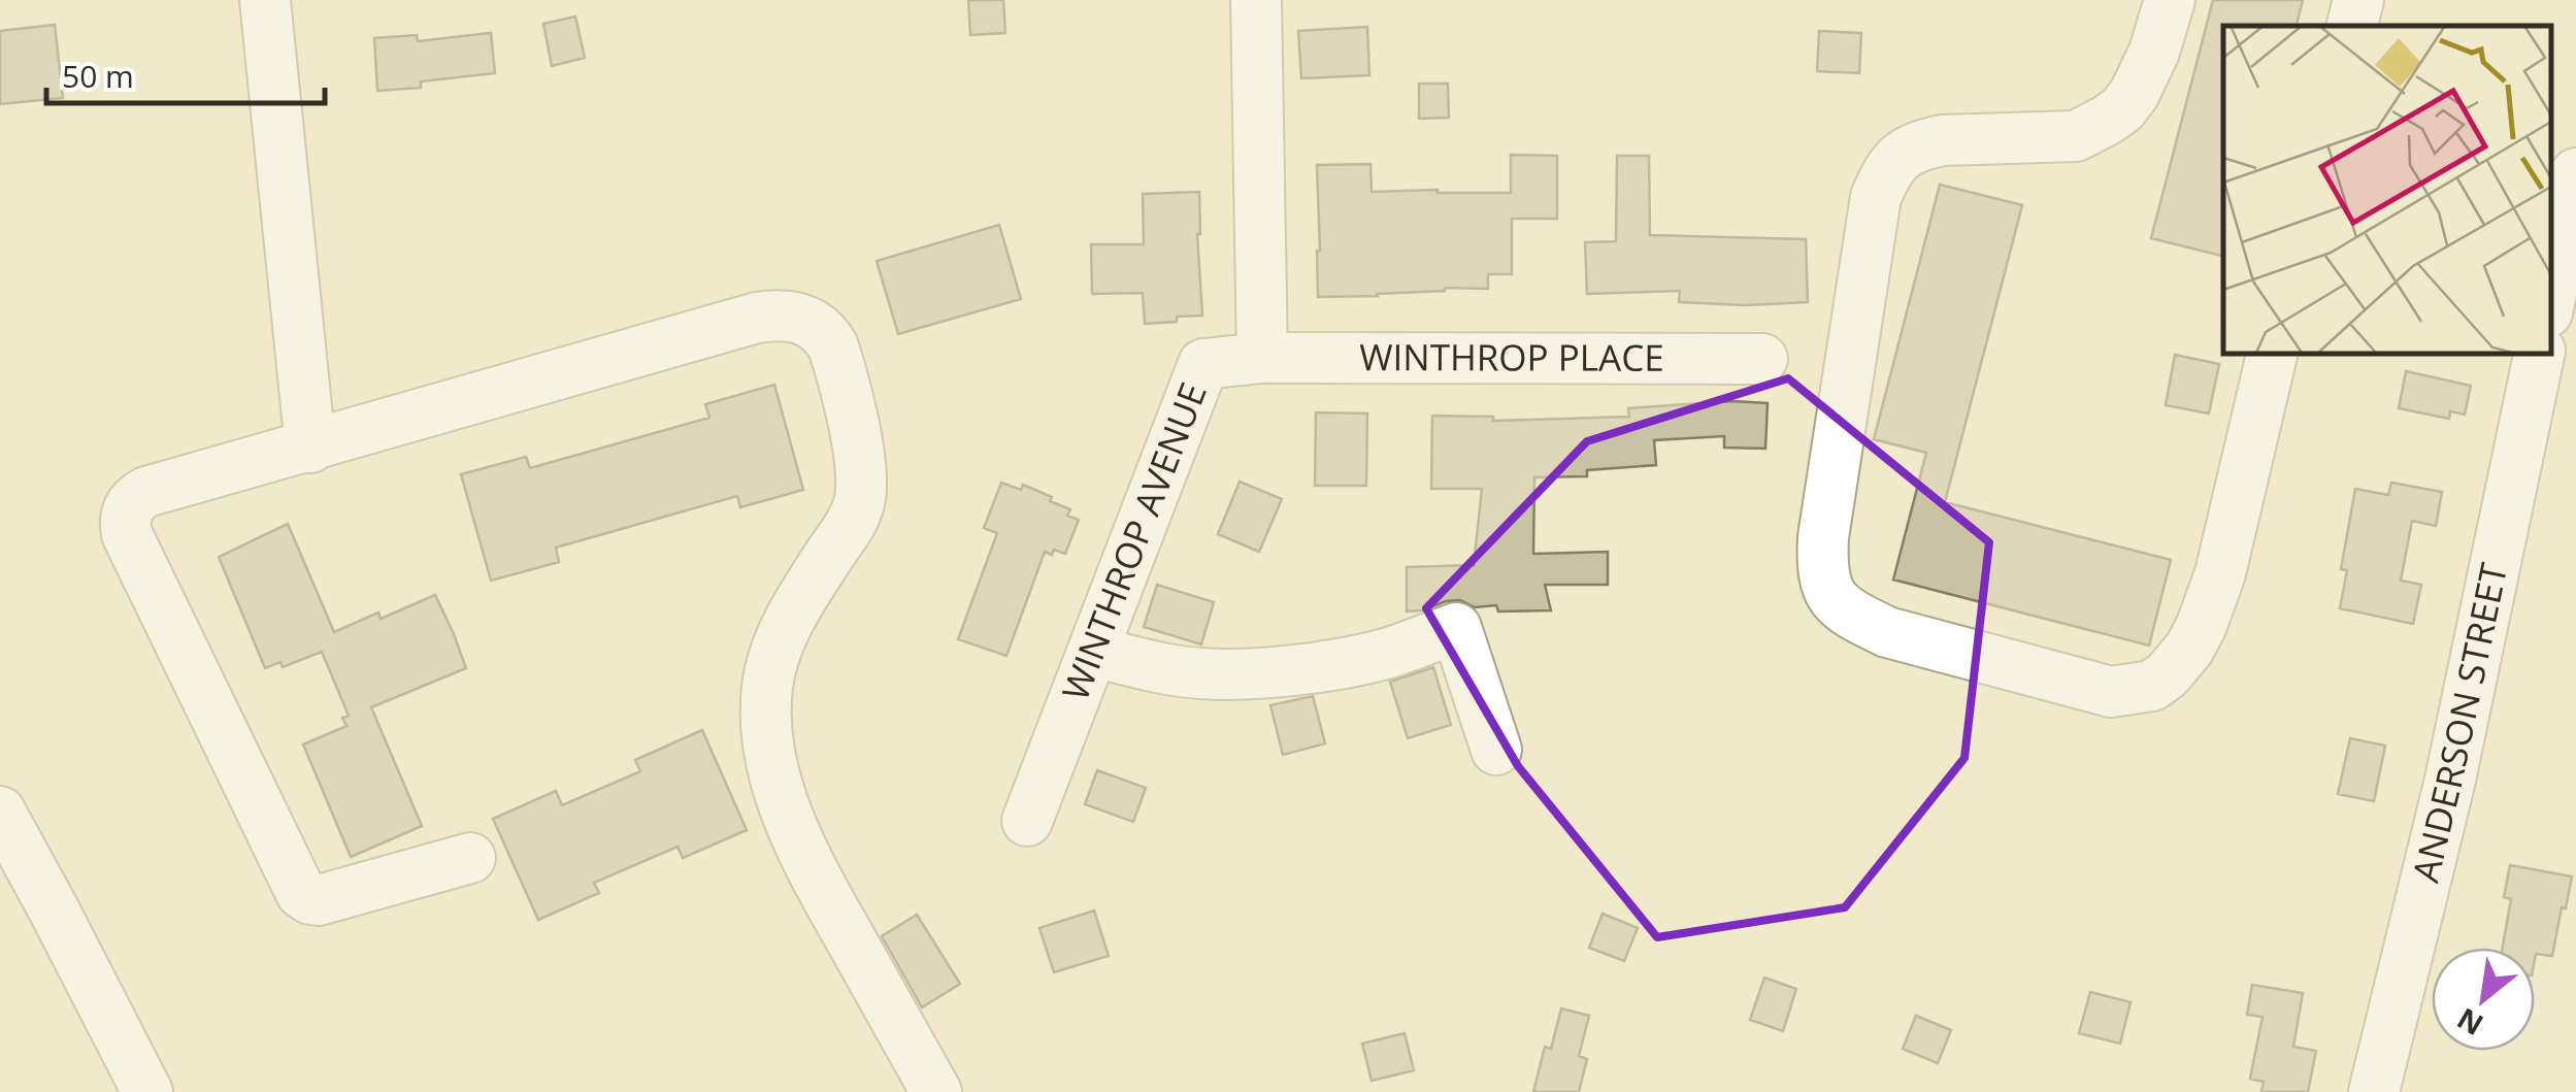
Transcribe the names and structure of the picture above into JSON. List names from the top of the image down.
{
  "streets": {
    "street": ["WINTHROP PLACE", "WINTHROP AVENUE", "ANDERSON STREET"]
  },
  "crossings": [
    ["WINTHROP PLACE", "WINTHROP AVENUE"]
  ],
  "scale_bar": "50 m",
  "north": "bottom left"
}
